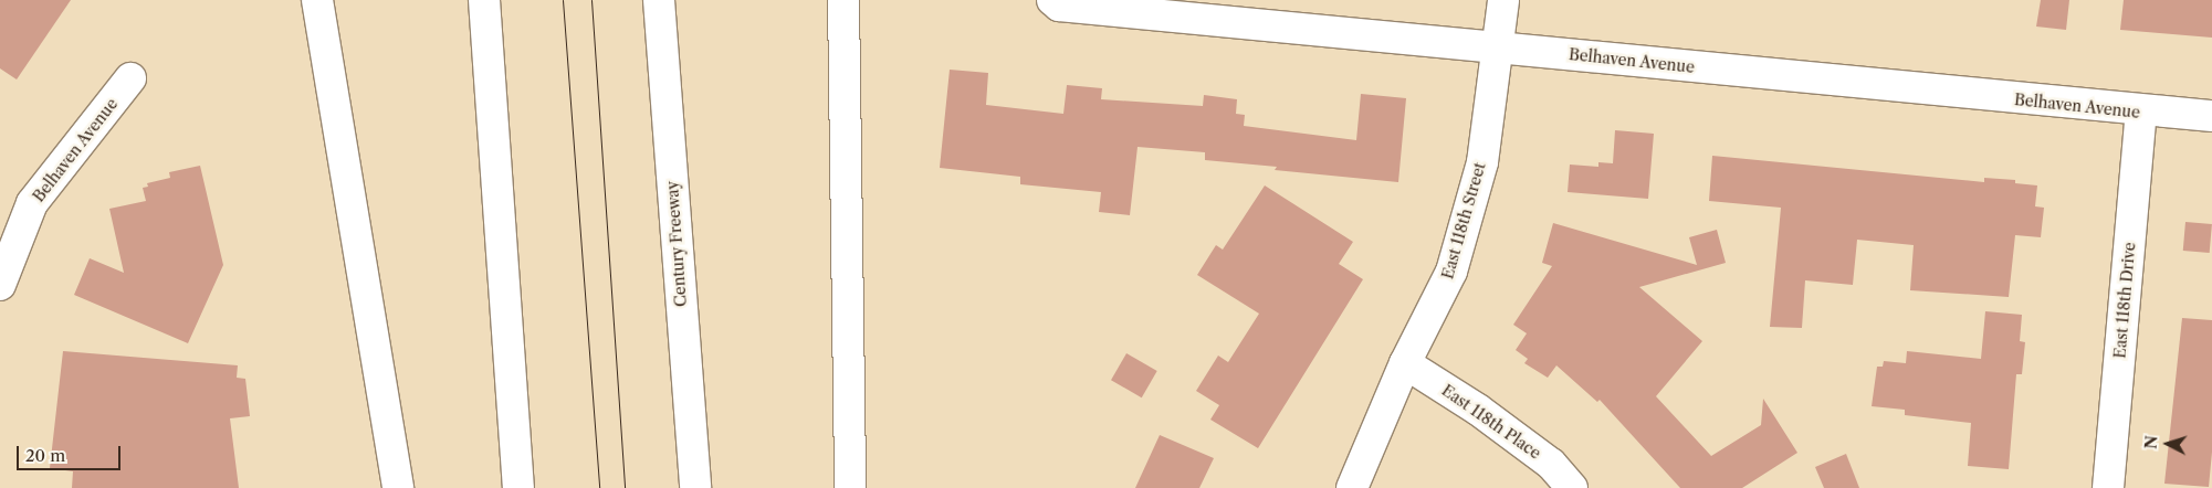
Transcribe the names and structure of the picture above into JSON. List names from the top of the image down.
{
  "streets": {
    "main road": [
      "Belhaven Avenue",
      "East 118th Street",
      "Century Freeway",
      "East 118th Drive",
      "East 118th Place"
    ]
  },
  "crossings": [
    ["Belhaven Avenue", "East 118th Street"],
    ["Belhaven Avenue", "East 118th Drive"],
    ["East 118th Street", "East 118th Place"]
  ],
  "scale_bar": "20 m",
  "north": "left"
}
